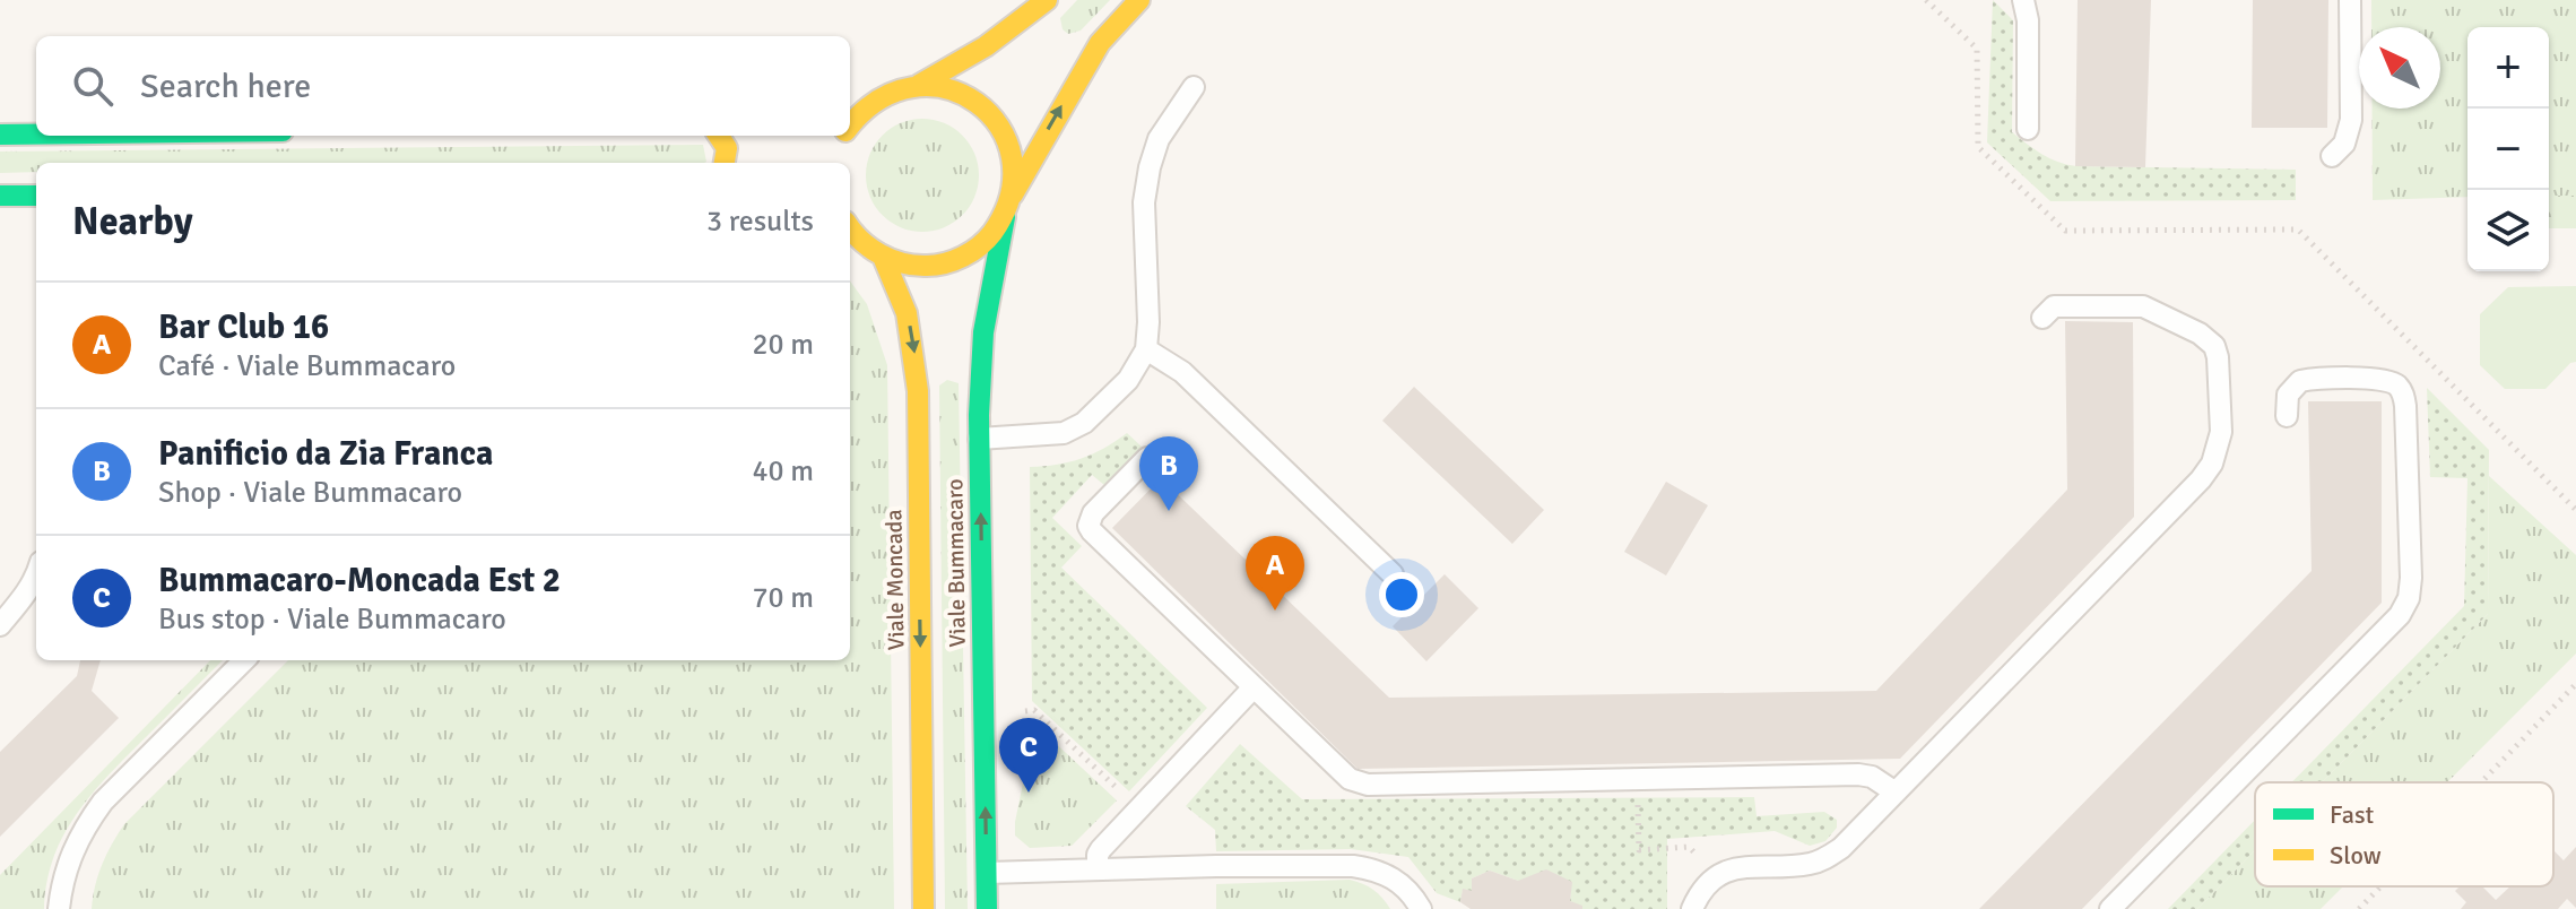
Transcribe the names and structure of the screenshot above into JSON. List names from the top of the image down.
{
  "streets": {
    "main road": ["Viale Bummacaro", "Viale Moncada"]
  },
  "one_way": ["Viale Bummacaro", "Viale Moncada"],
  "legend": ["Fast", "Slow"],
  "north": "top left",
  "page": {
    "map_buttons": ["+", "−"],
    "search": "Search here",
    "heading": ["Nearby", "3 results"],
    "list": [
      {
        "mark": "A",
        "name": "Bar Club 16",
        "note": "Café · Viale Bummacaro",
        "value": "20 m"
      },
      {
        "mark": "B",
        "name": "Panificio da Zia Franca",
        "note": "Shop · Viale Bummacaro",
        "value": "40 m"
      },
      {
        "mark": "C",
        "name": "Bummacaro-Moncada Est 2",
        "note": "Bus stop · Viale Bummacaro",
        "value": "70 m"
      }
    ],
    "pins": ["B", "A", "C"]
  }
}
